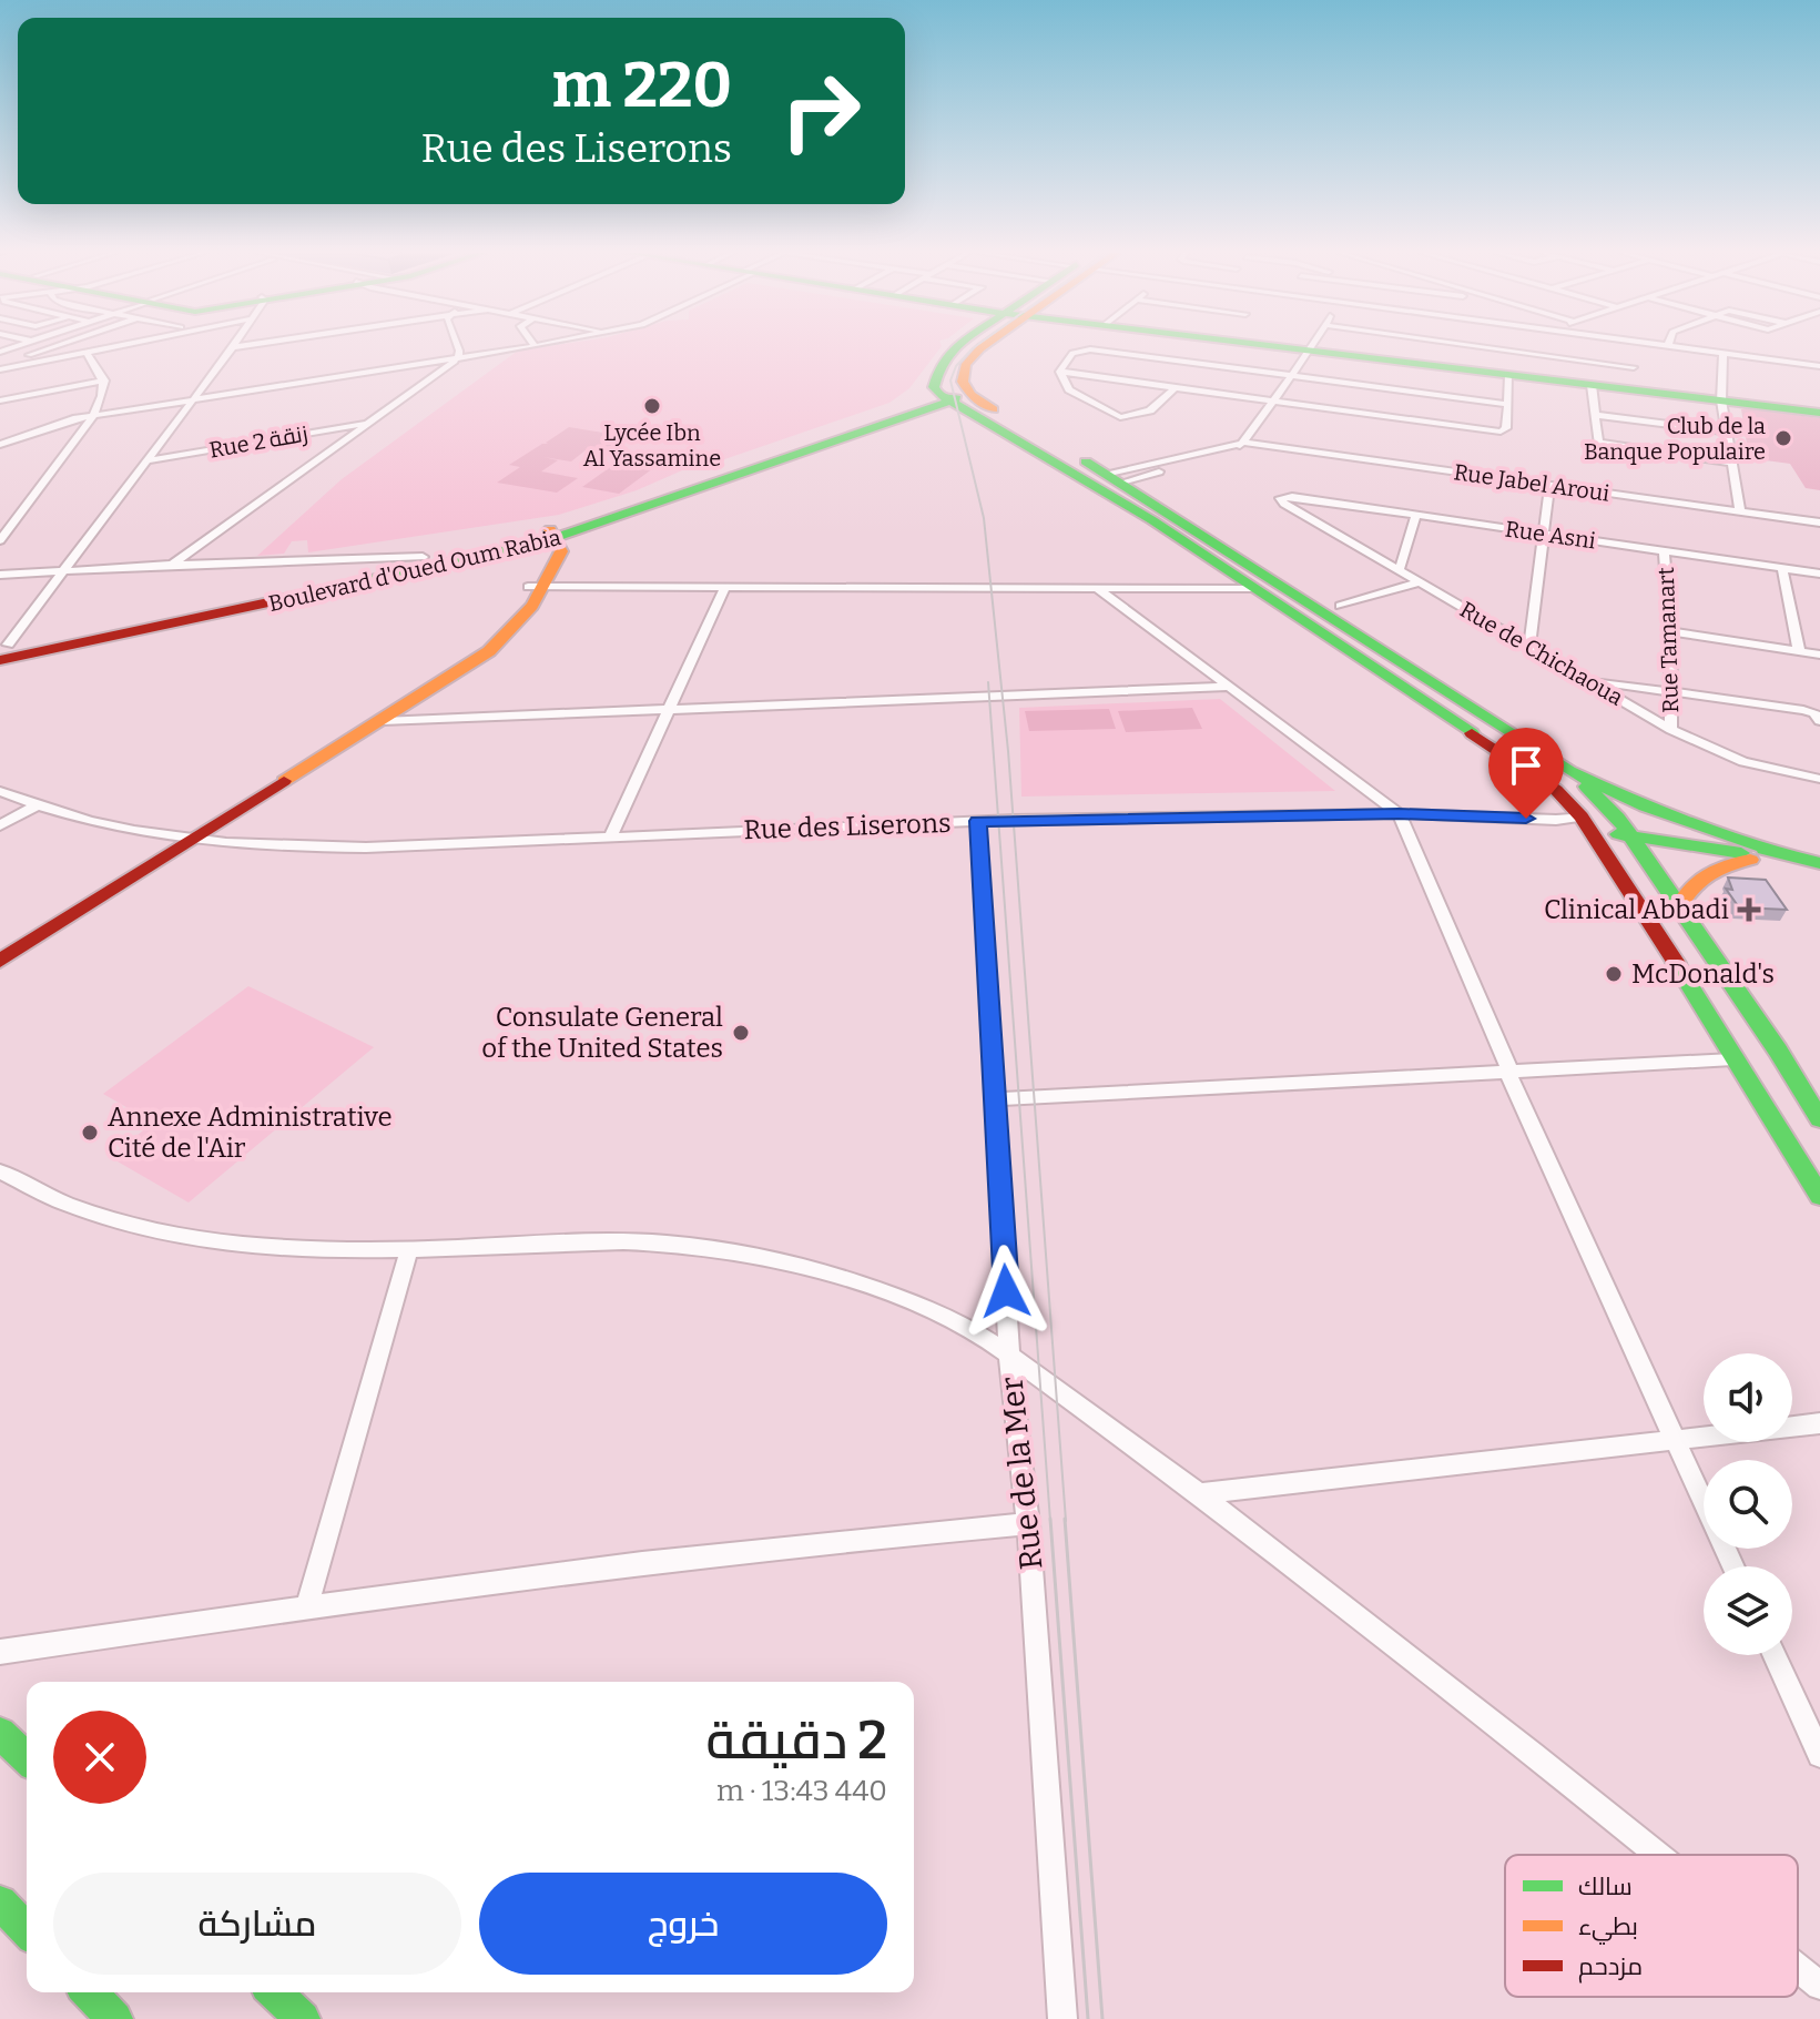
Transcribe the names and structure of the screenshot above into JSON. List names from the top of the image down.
{
  "streets": {
    "main road": ["Boulevard d'Oued Oum Rabia"],
    "street": [
      "Rue 2 زنقة",
      "Rue Jabel Aroui",
      "Rue Asni",
      "Rue Tamanart",
      "Rue de Chichaoua",
      "Rue des Liserons",
      "Rue de la Mer"
    ]
  },
  "crossings": [
    ["Rue Asni", "Rue Tamanart"],
    ["Rue Asni", "Rue de Chichaoua"],
    ["Rue Tamanart", "Rue de Chichaoua"],
    ["Rue des Liserons", "Rue de la Mer"]
  ],
  "places": {
    "other": [
      "Lycée Ibn Al Yassamine",
      "Club de la Banque Populaire",
      "McDonald's",
      "Consulate General of the United States",
      "Annexe Administrative Cité de l'Air"
    ],
    "health": ["Clinical Abbadi"]
  },
  "legend": ["سالك", "بطيء", "مزدحم"],
  "page": {
    "turn": ["220 m", "Rue des Liserons"],
    "heading": ["2 دقيقة", "440 m · 13:43"],
    "buttons": ["خروج", "مشاركة"]
  }
}
